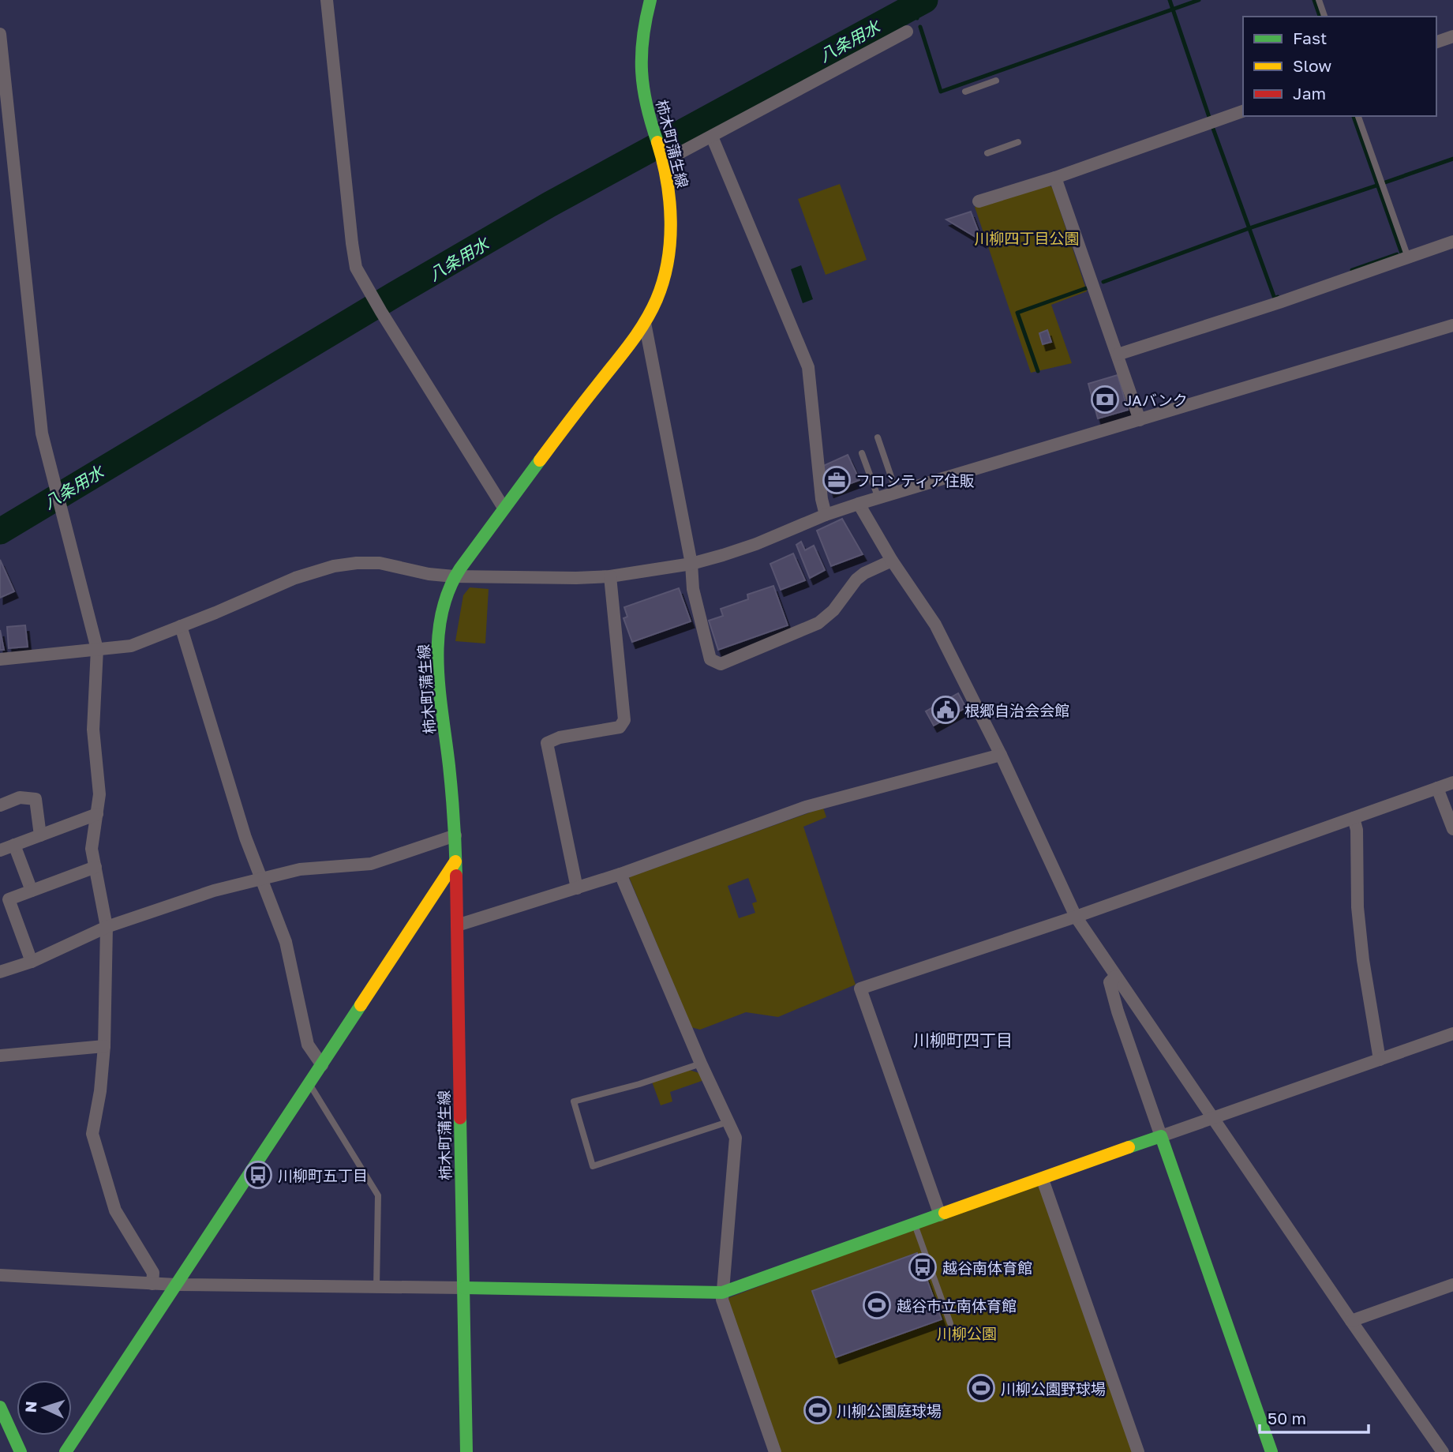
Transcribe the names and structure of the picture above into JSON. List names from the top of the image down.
{
  "streets": {
    "street": ["柿木町蒲生線"]
  },
  "districts": ["川柳町四丁目"],
  "water": ["八条用水"],
  "parks": ["川柳四丁目公園", "川柳公園"],
  "places": {
    "bank": ["JAバンク"],
    "office": ["フロンティア住販"],
    "public building": ["根郷自治会会館"],
    "bus stop": ["川柳町五丁目", "越谷南体育館"],
    "sports": ["越谷市立南体育館", "川柳公園野球場", "川柳公園庭球場"]
  },
  "legend": ["Fast", "Slow", "Jam"],
  "scale_bar": "50 m",
  "north": "left"
}
